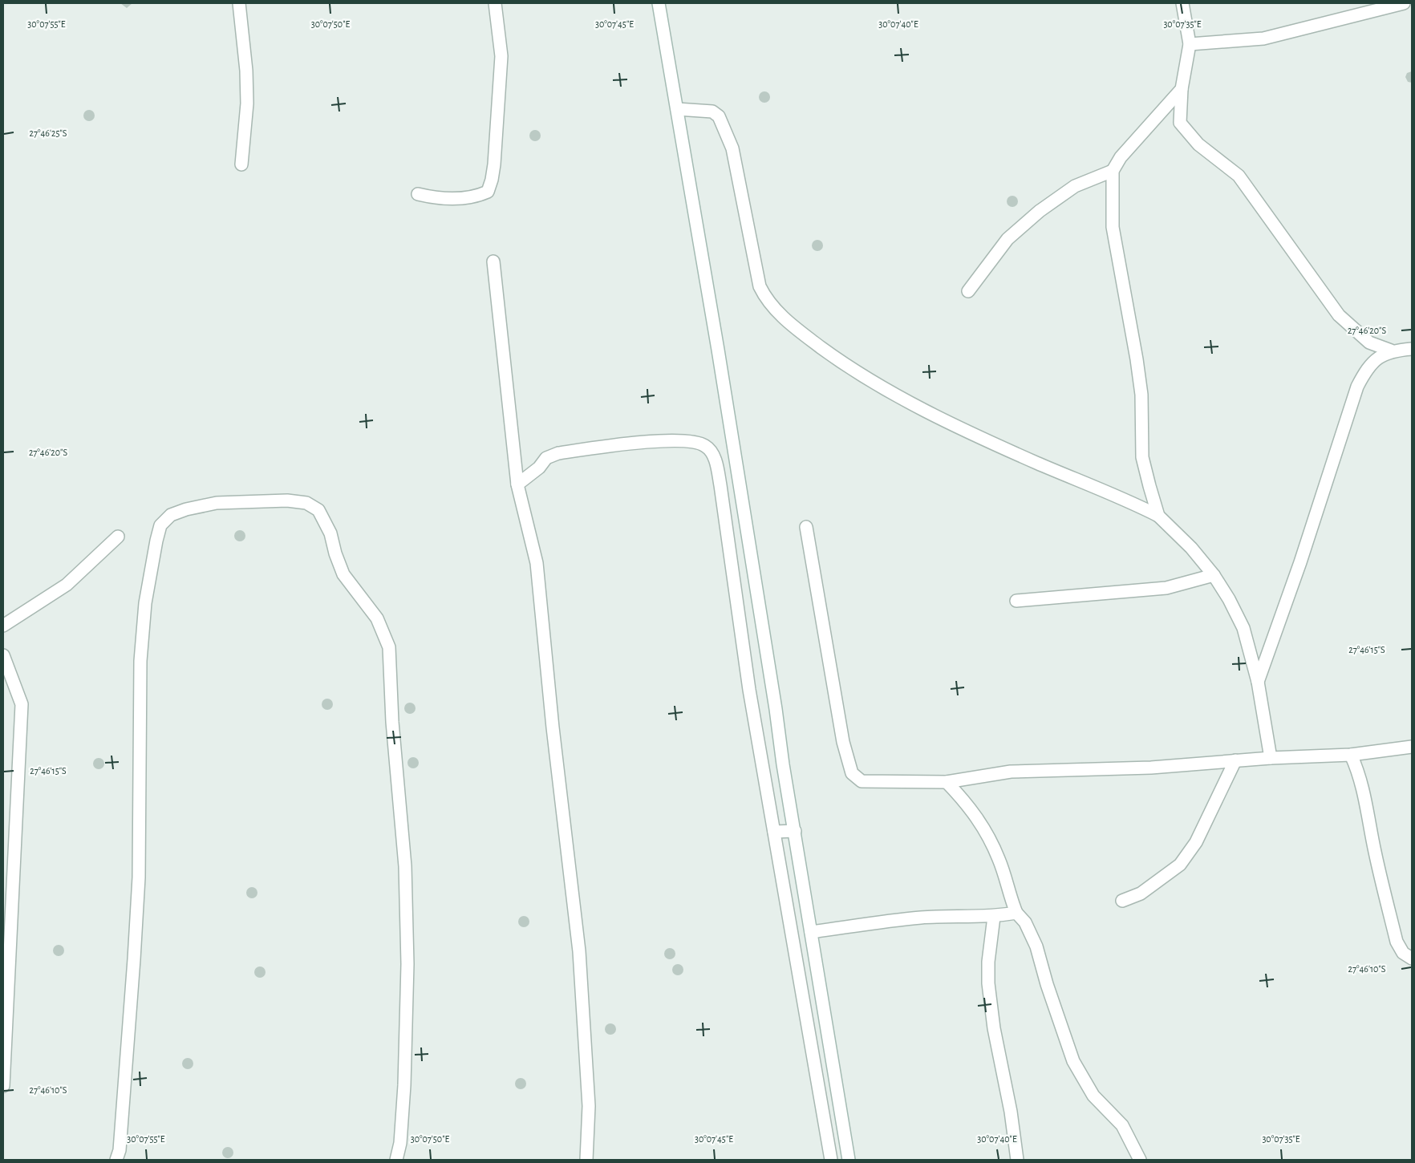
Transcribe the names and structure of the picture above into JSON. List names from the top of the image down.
{
  "coordinates": [
    "30°07'55\"E",
    "30°07'50\"E",
    "30°07'45\"E",
    "30°07'40\"E",
    "30°07'35\"E",
    "27°46'25\"S",
    "27°46'20\"S",
    "27°46'15\"S",
    "27°46'10\"S"
  ]
}
